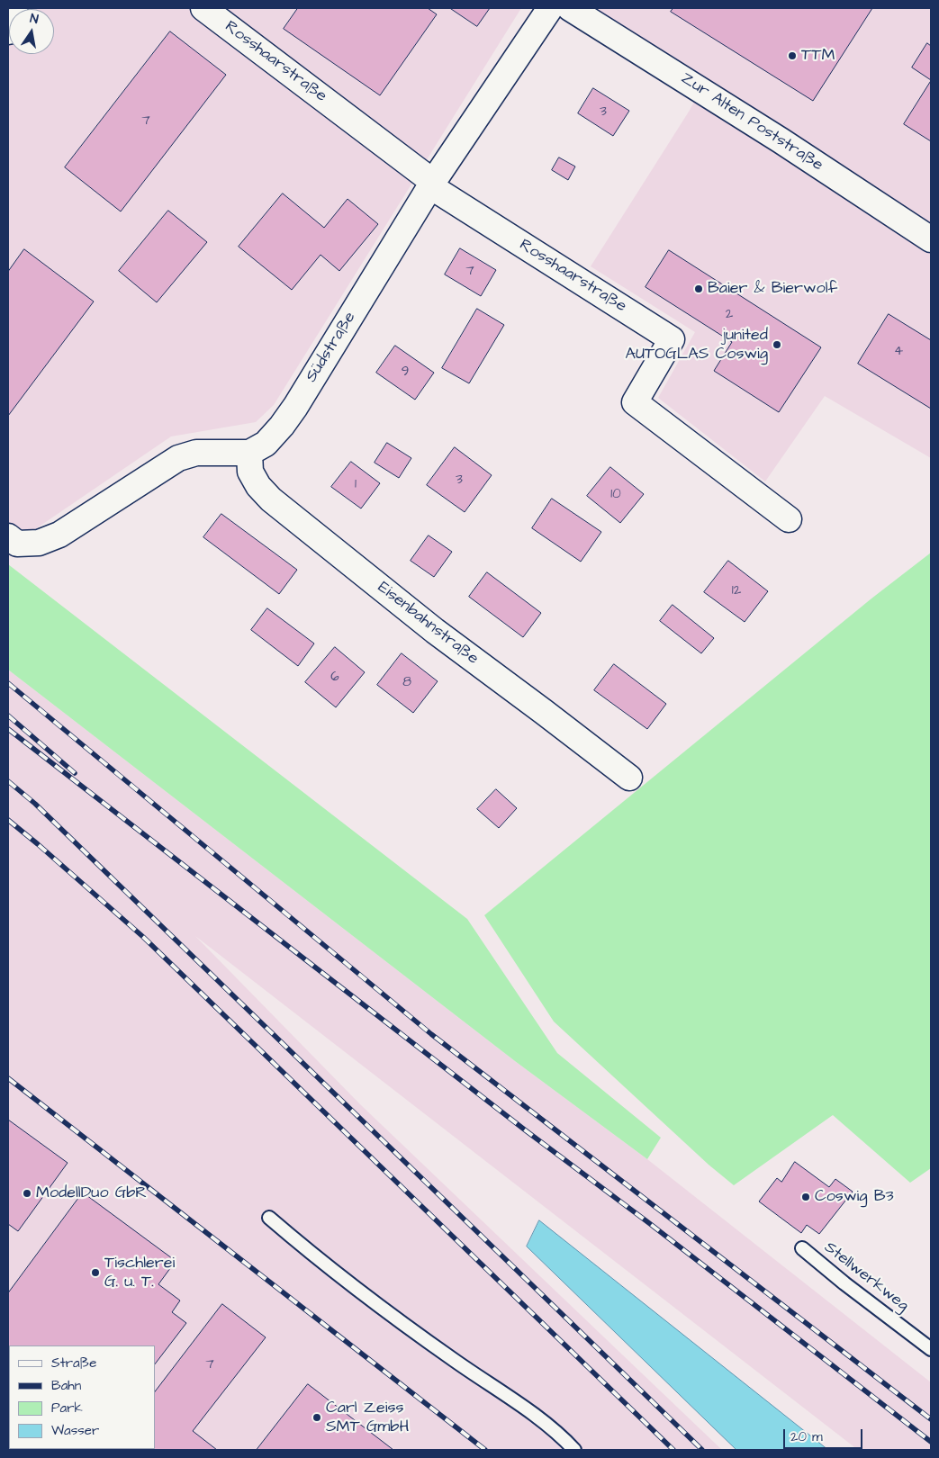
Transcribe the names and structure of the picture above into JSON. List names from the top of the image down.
{
  "streets": {
    "street": [
      "Rosshaarstraße",
      "Zur Alten Poststraße",
      "Südstraße",
      "Eisenbahnstraße"
    ],
    "lane": ["Stellwerkweg"]
  },
  "crossings": [
    ["Rosshaarstraße", "Südstraße"],
    ["Südstraße", "Eisenbahnstraße"]
  ],
  "places": [
    "TTM",
    "Baier & Bierwolf",
    "junited AUTOGLAS Coswig",
    "ModellDuo GbR",
    "Coswig B3",
    "Tischlerei G. u. T.",
    "Carl Zeiss SMT GmbH"
  ],
  "house_numbers": [
    "3",
    "7",
    "7",
    "2",
    "4",
    "9",
    "3",
    "1",
    "10",
    "12",
    "6",
    "8",
    "7"
  ],
  "legend": [
    "Straße",
    "Bahn",
    "Park",
    "Wasser"
  ],
  "scale_bar": "20 m",
  "north": "top"
}
